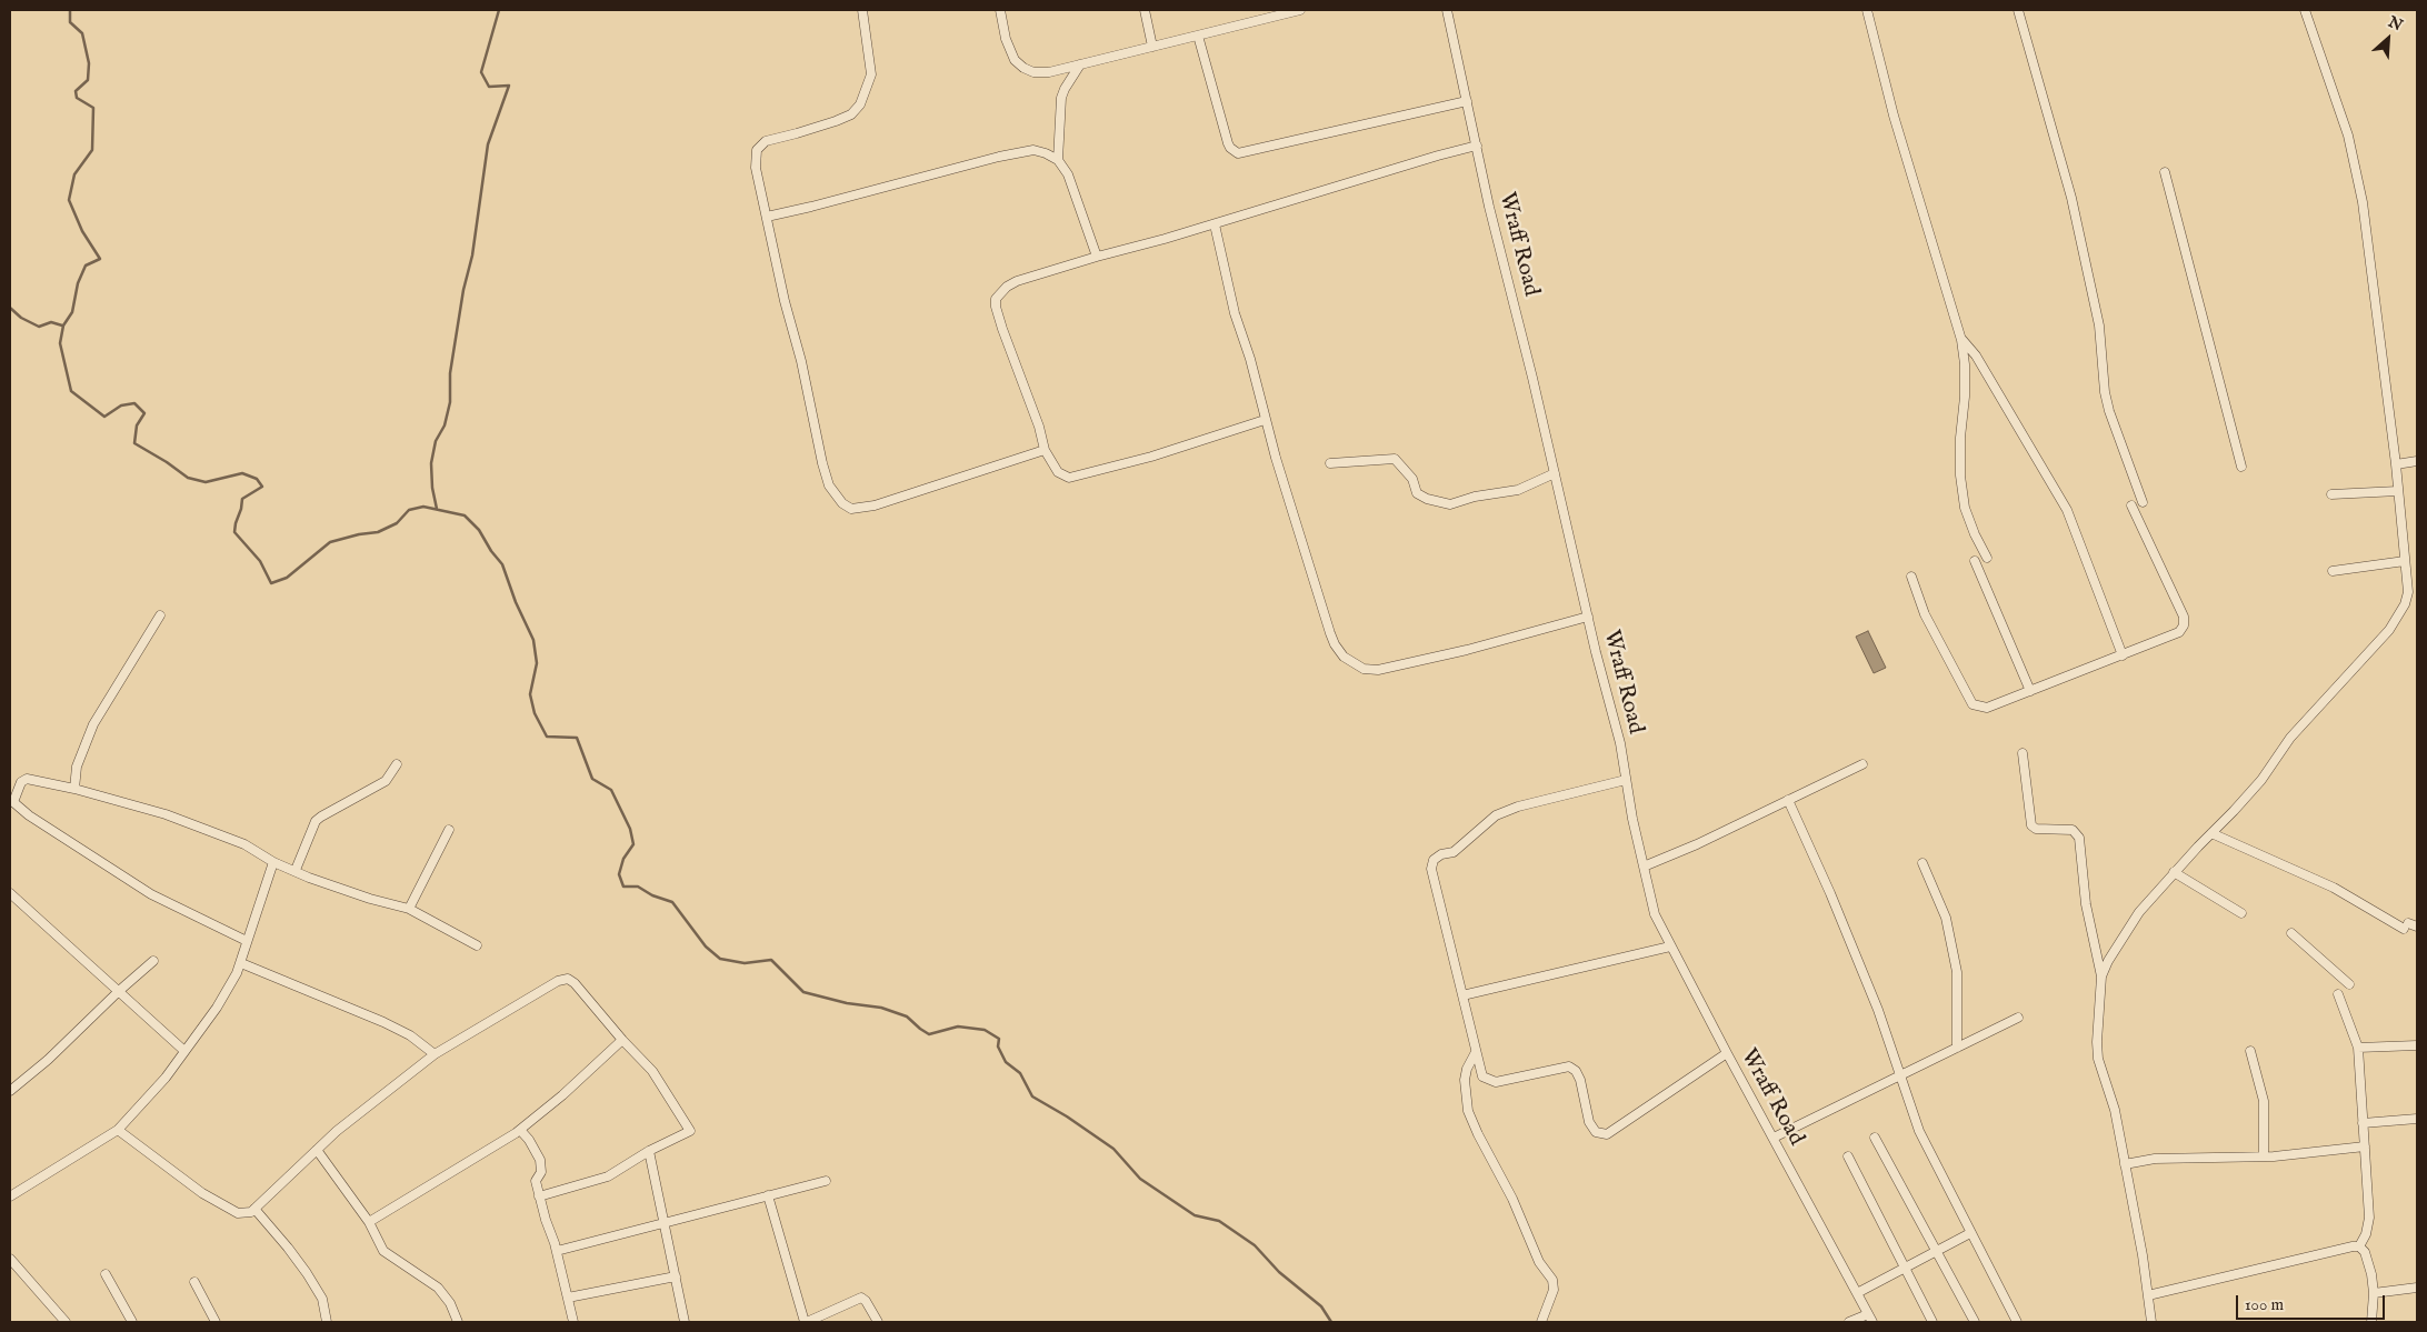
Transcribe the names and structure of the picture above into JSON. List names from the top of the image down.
{
  "streets": {
    "street": ["Wraff Road"]
  },
  "scale_bar": "100 m",
  "north": "top right"
}
